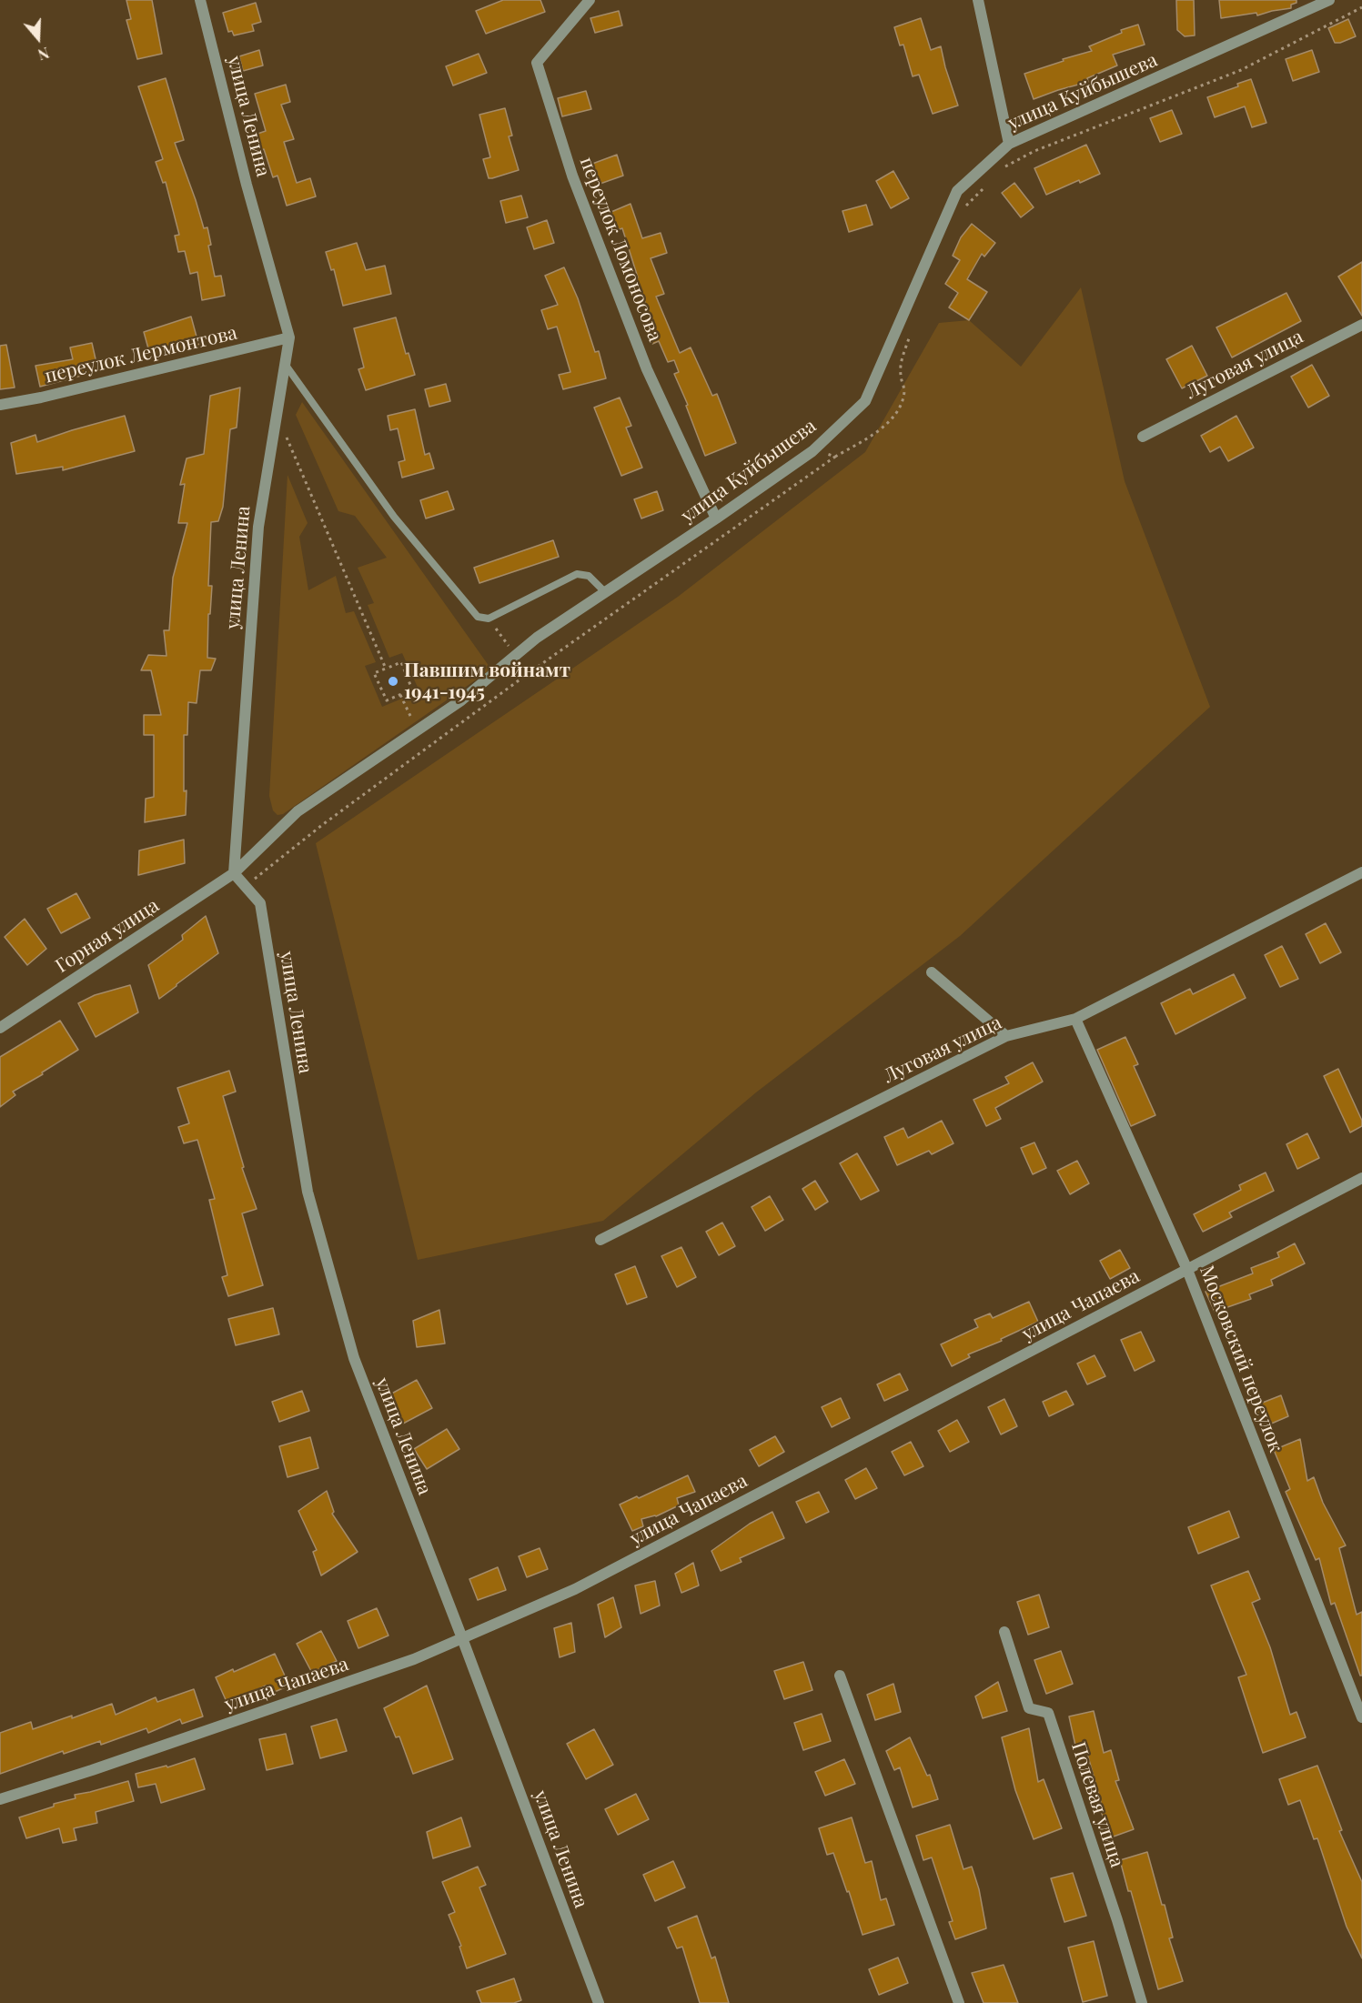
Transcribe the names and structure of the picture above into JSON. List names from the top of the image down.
{
  "streets": {
    "street": [
      "улица Куйбышева",
      "улица Ленина",
      "переулок Ломоносова",
      "переулок Лермонтова",
      "Луговая улица",
      "Горная улица",
      "улица Чапаева",
      "Московский переулок",
      "Полевая улица"
    ]
  },
  "crossings": [
    ["улица Куйбышева", "улица Ленина"],
    ["улица Куйбышева", "переулок Ломоносова"],
    ["улица Куйбышева", "Горная улица"],
    ["улица Ленина", "переулок Лермонтова"],
    ["улица Ленина", "Горная улица"],
    ["улица Ленина", "улица Чапаева"],
    ["Луговая улица", "Московский переулок"],
    ["улица Чапаева", "Московский переулок"]
  ],
  "places": ["Павшим войнамт 1941-1945"],
  "north": "bottom"
}
